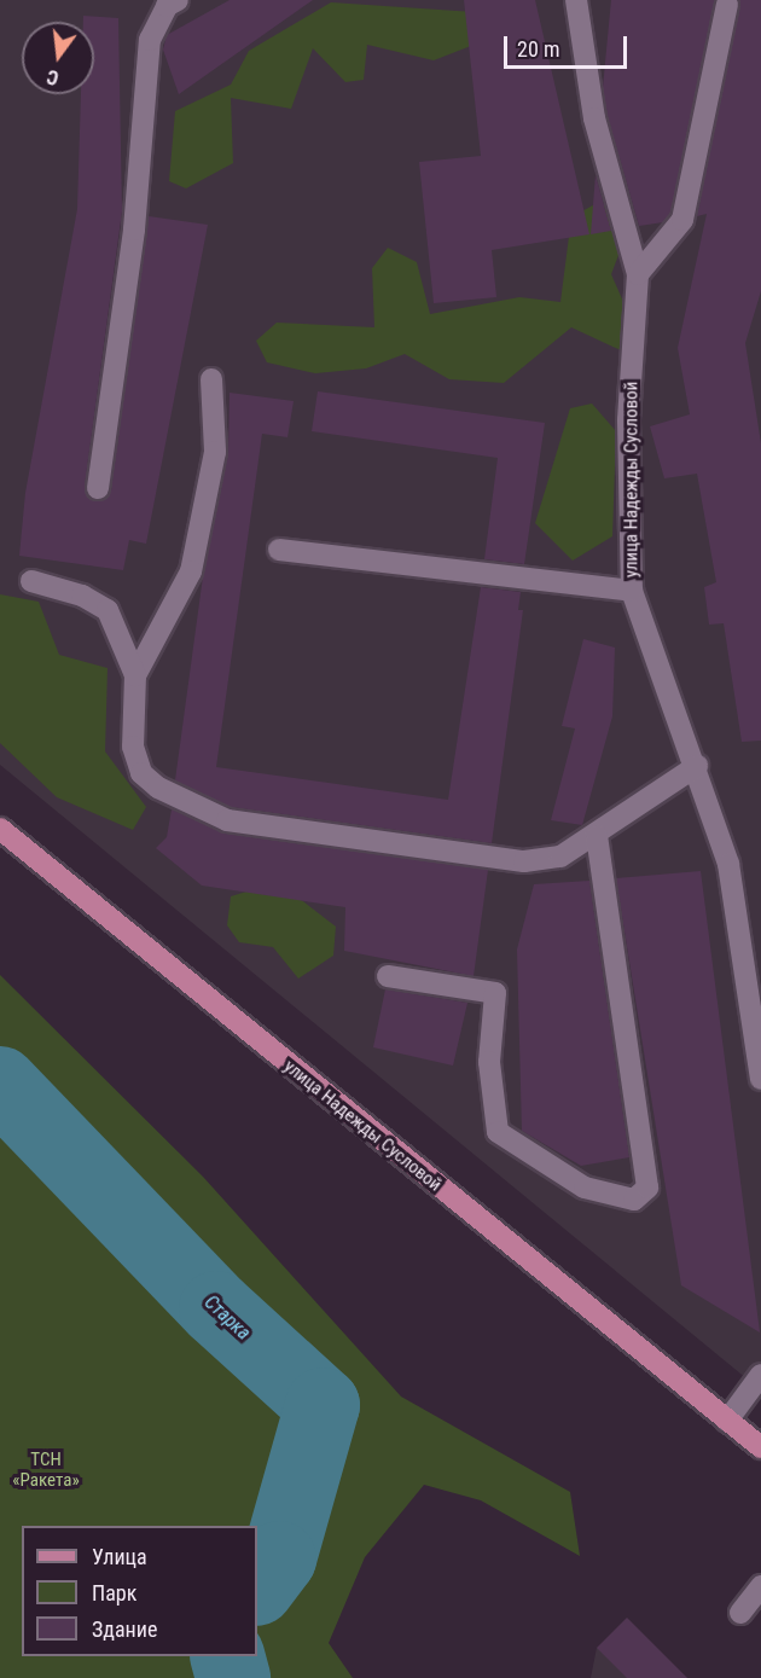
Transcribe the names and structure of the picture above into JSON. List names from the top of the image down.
{
  "streets": {
    "main road": ["улица Надежды Сусловой"]
  },
  "water": ["Старка"],
  "parks": ["ТСН «Ракета»"],
  "legend": ["Улица", "Парк", "Здание"],
  "scale_bar": "20 m",
  "north": "bottom"
}
